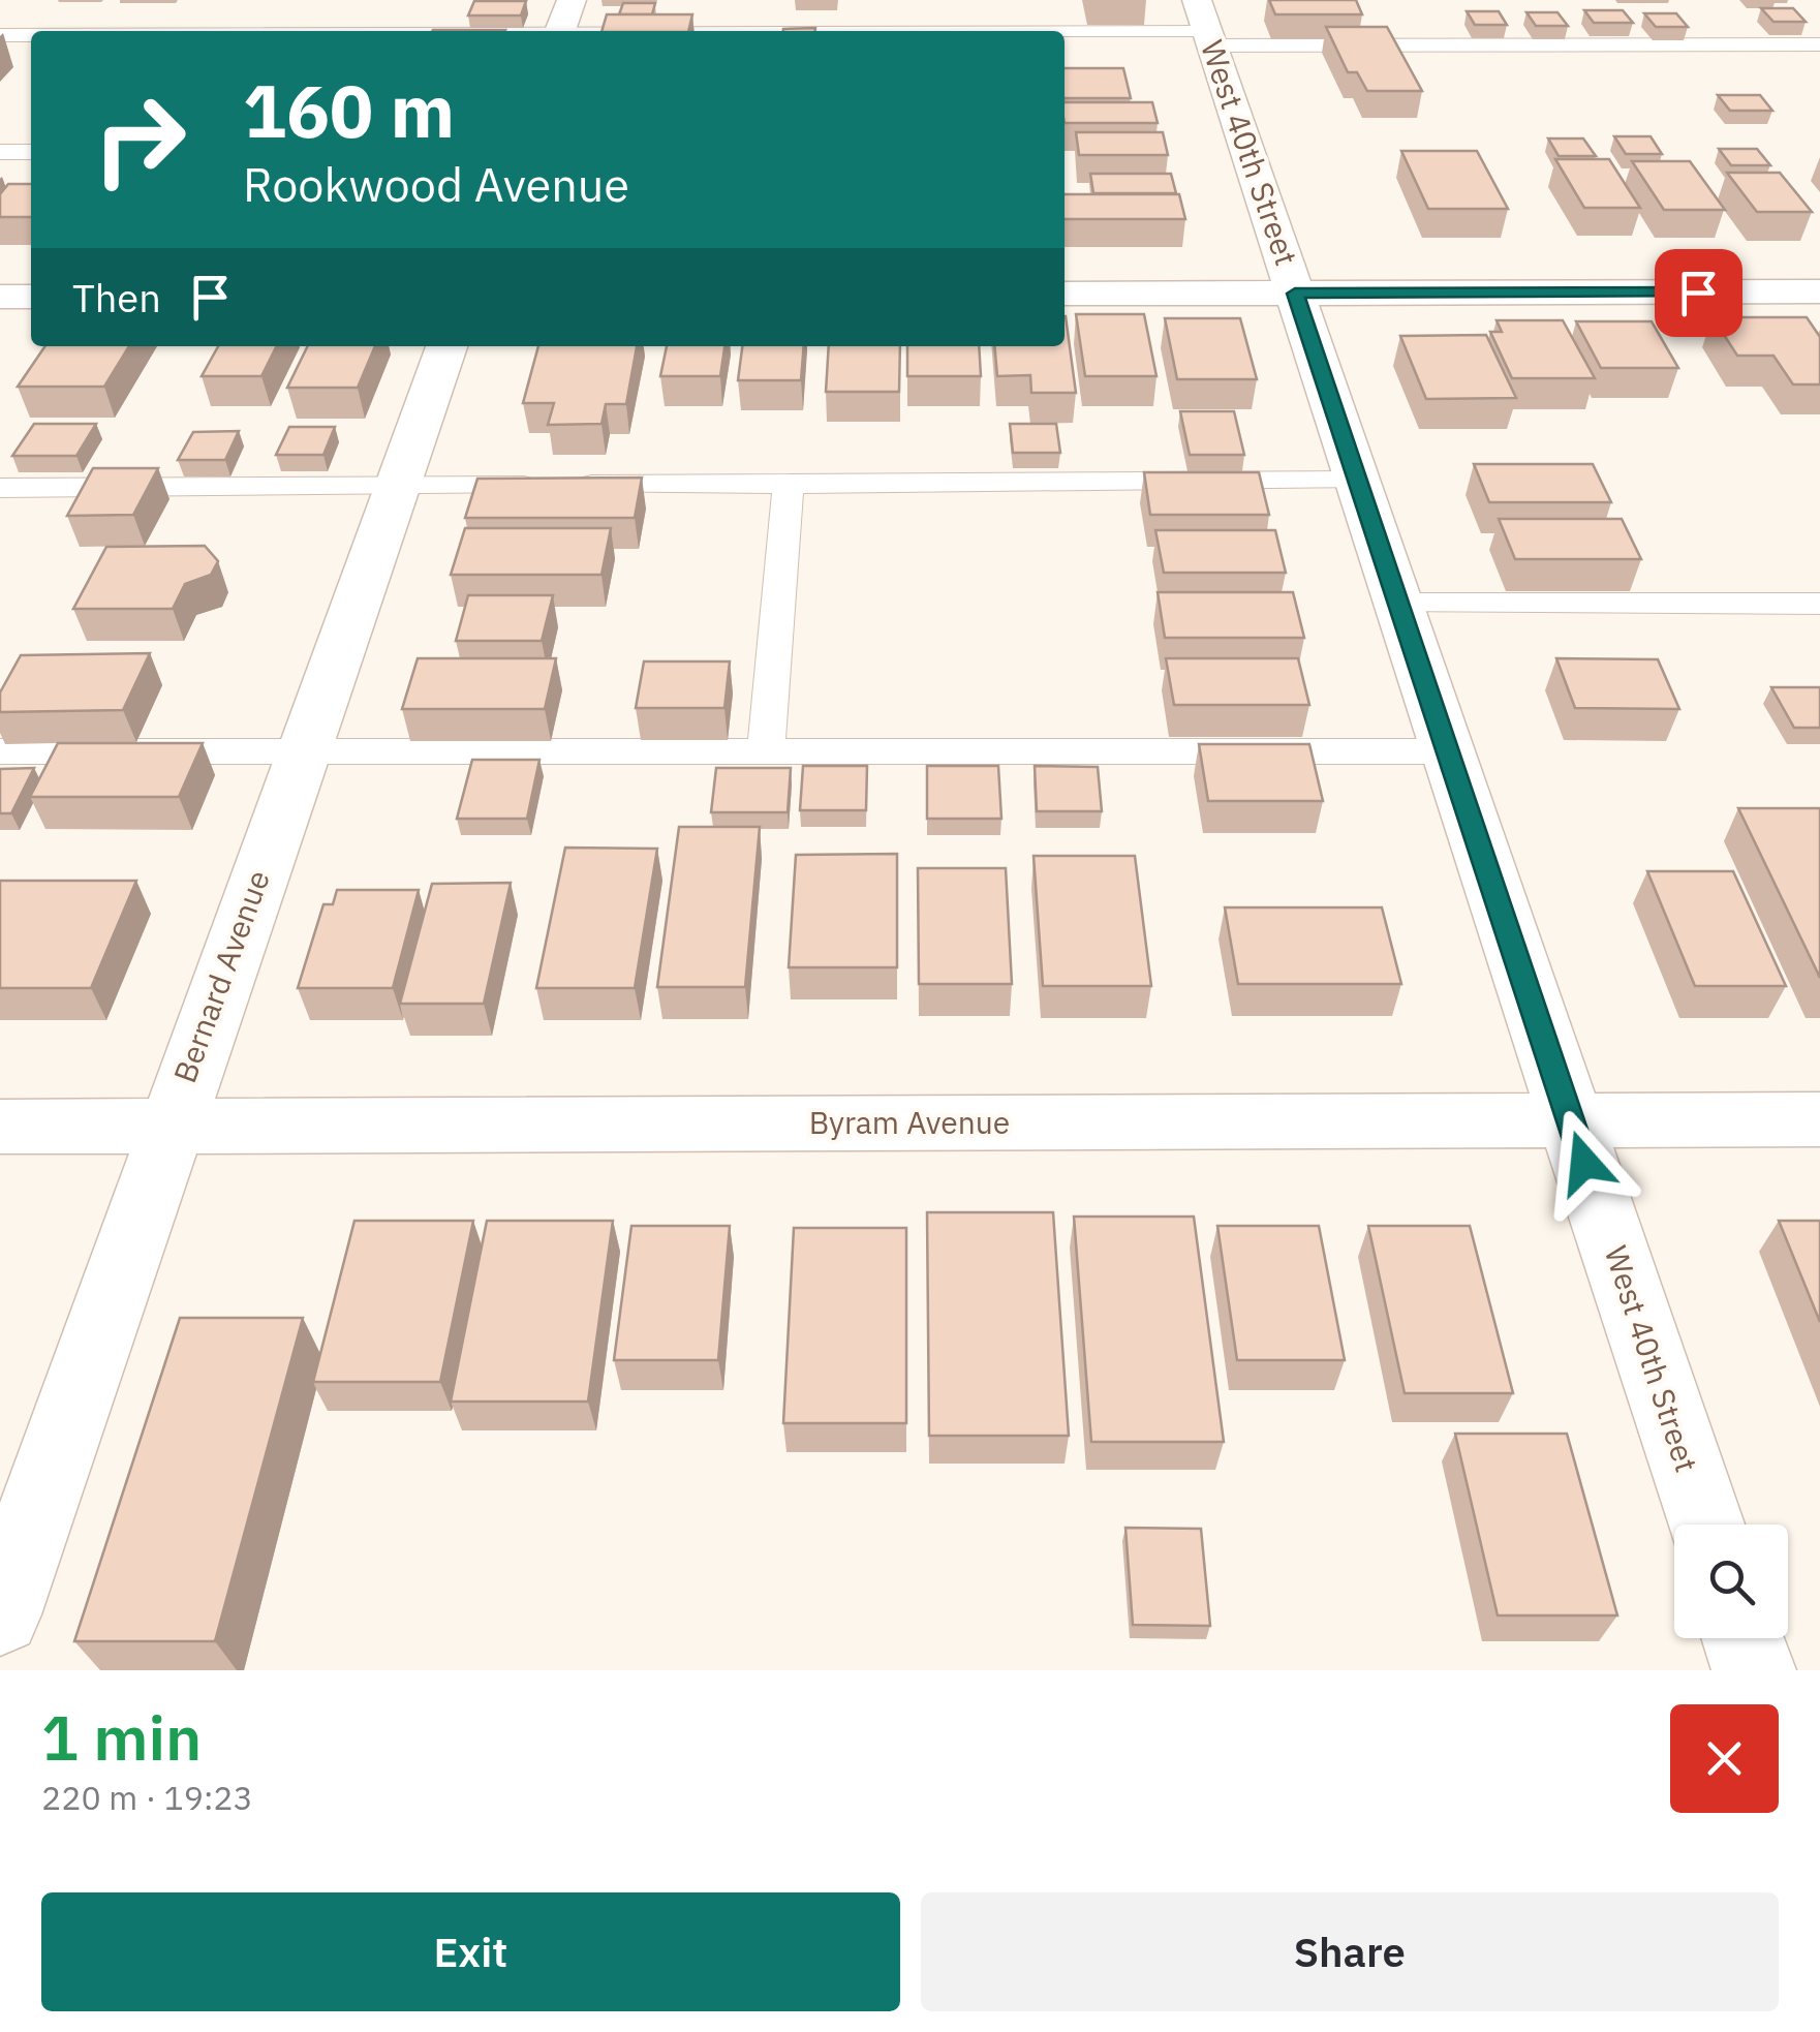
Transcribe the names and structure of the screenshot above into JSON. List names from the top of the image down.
{
  "streets": {
    "street": ["West 40th Street", "Bernard Avenue", "Byram Avenue"]
  },
  "crossings": [
    ["West 40th Street", "Byram Avenue"],
    ["Bernard Avenue", "Byram Avenue"]
  ],
  "page": {
    "turn": ["160 m", "Rookwood Avenue"],
    "then": "Then",
    "heading": ["1 min", "220 m · 19:23"],
    "buttons": ["Exit", "Share"]
  }
}
